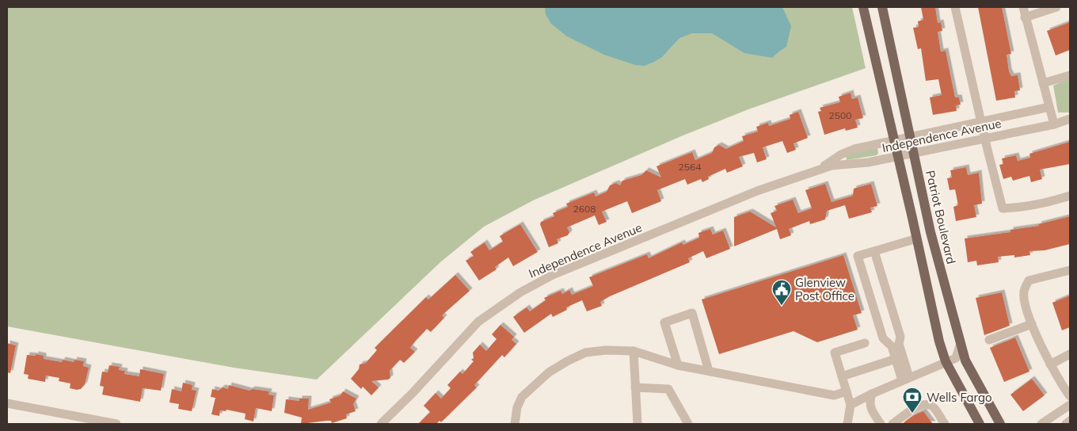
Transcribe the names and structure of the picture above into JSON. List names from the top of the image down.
{
  "streets": {
    "main road": ["Patriot Boulevard"],
    "street": ["Independence Avenue"]
  },
  "crossings": [
    ["Independence Avenue", "Patriot Boulevard"]
  ],
  "places": {
    "public building": ["Glenview Post Office"],
    "bank": ["Wells Fargo"]
  },
  "house_numbers": ["2500", "2564", "2608"]
}
